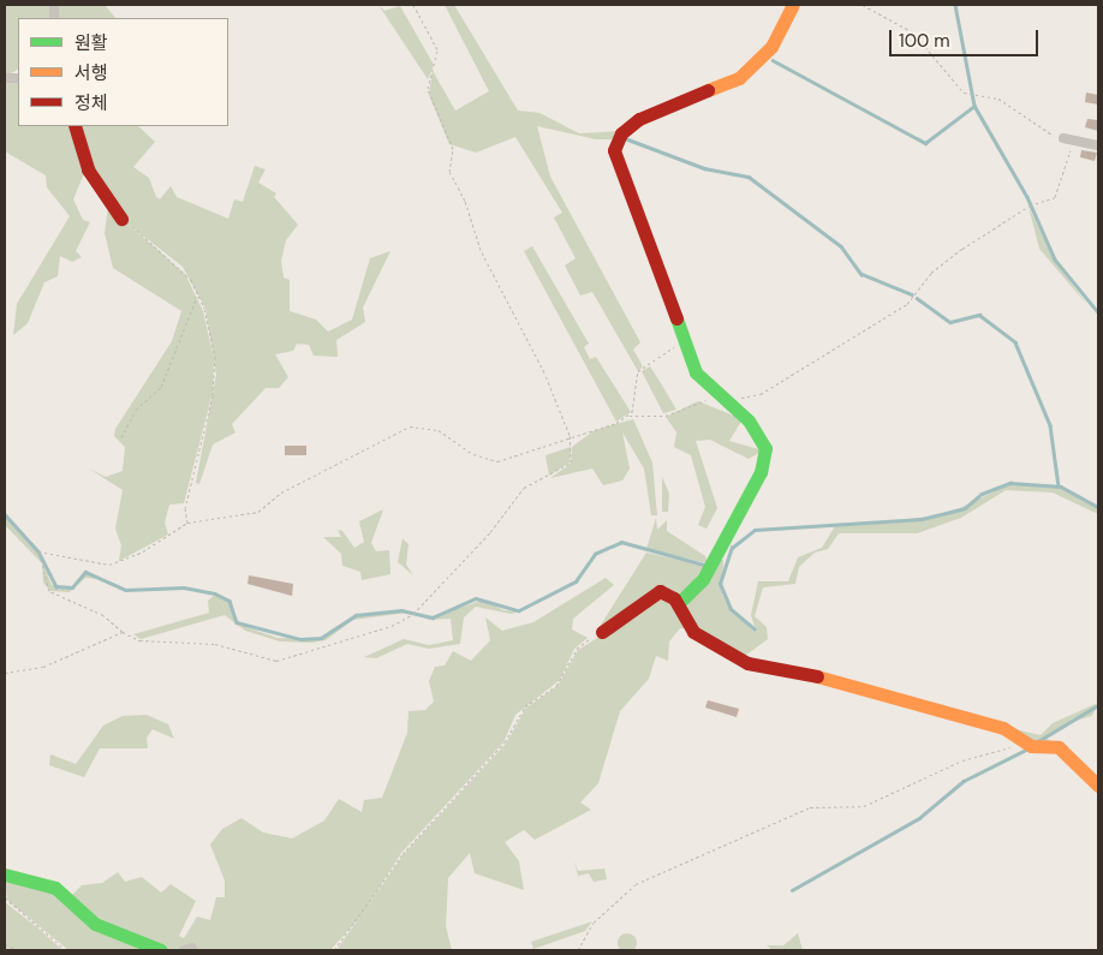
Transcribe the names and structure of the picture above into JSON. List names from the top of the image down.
{
  "legend": ["원활", "서행", "정체"],
  "scale_bar": "100 m"
}
